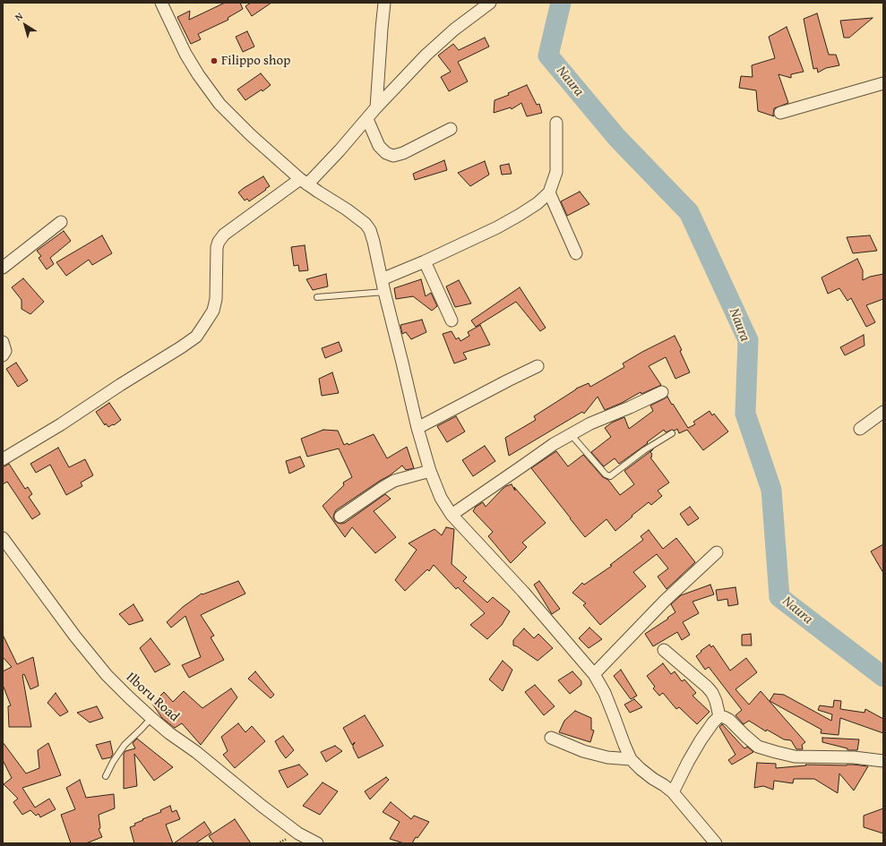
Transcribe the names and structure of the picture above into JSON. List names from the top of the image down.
{
  "streets": {
    "street": ["Ilboru Road"]
  },
  "water": ["Naura"],
  "places": ["Filippo shop"],
  "north": "top left"
}
